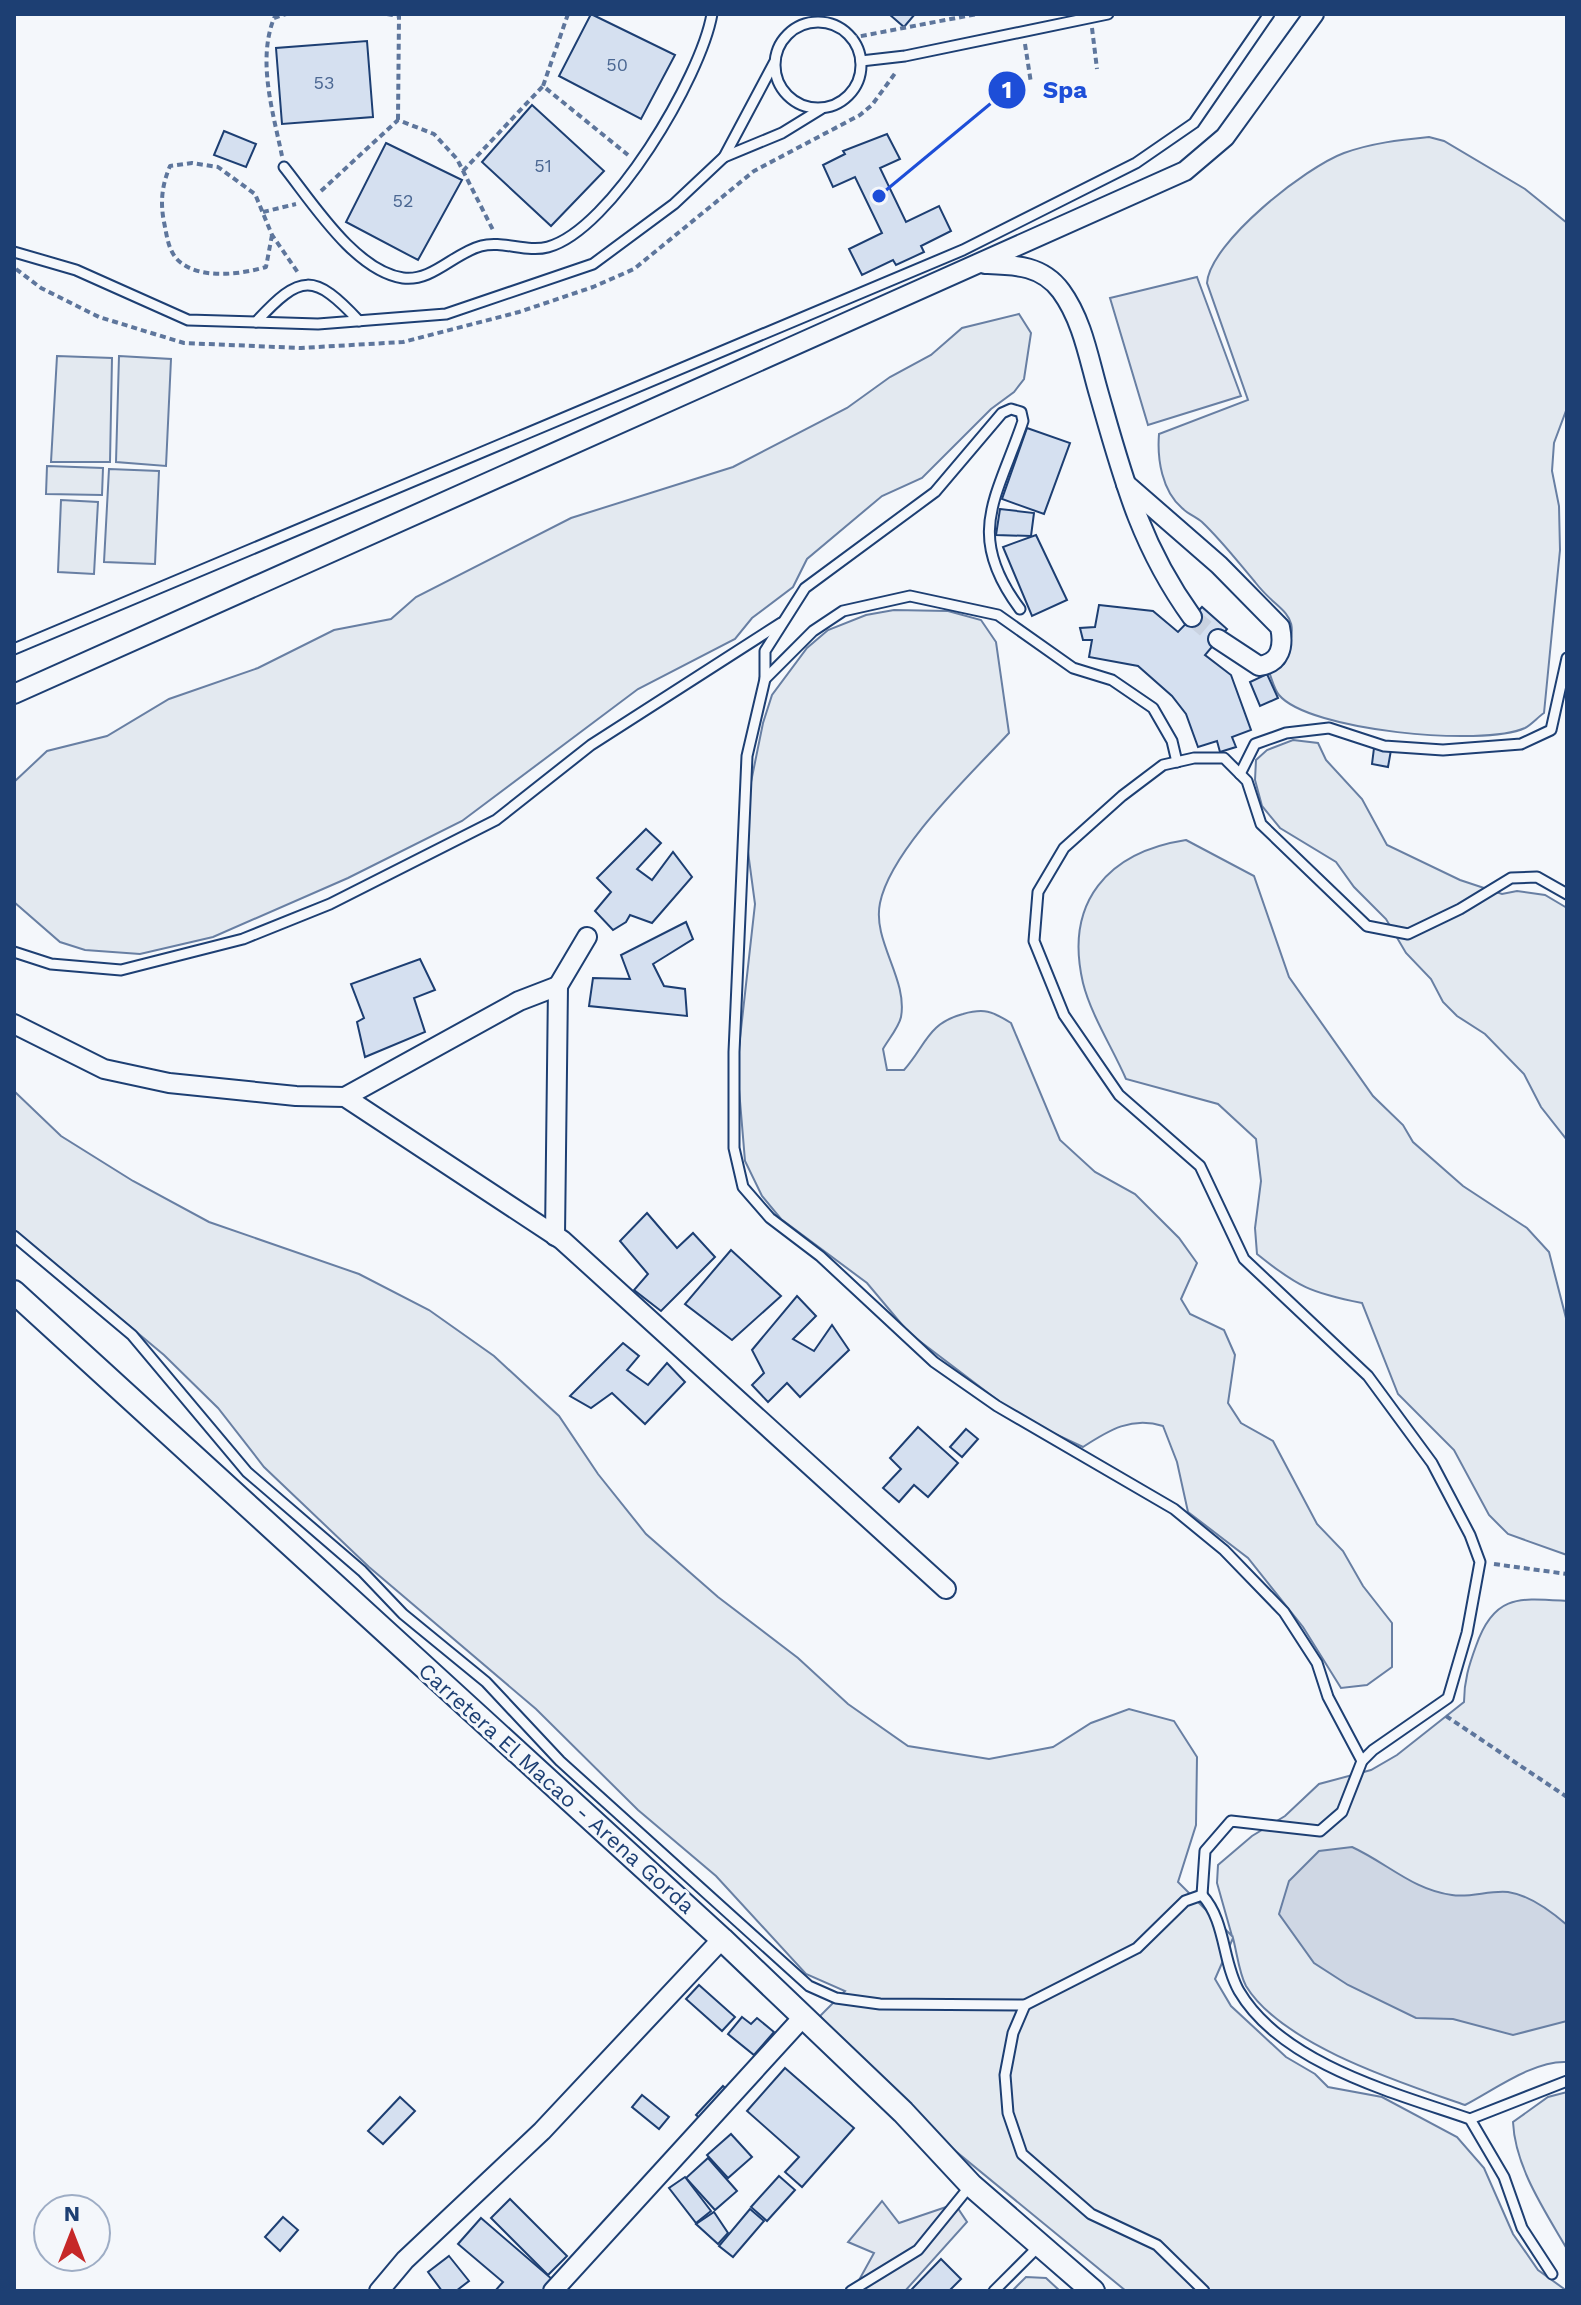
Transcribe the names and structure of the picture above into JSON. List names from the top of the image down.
{
  "streets": {
    "street": ["Carretera El Macao - Arena Gorda"]
  },
  "places": ["Spa"],
  "house_numbers": [
    "50",
    "53",
    "51",
    "52"
  ],
  "north": "top"
}
